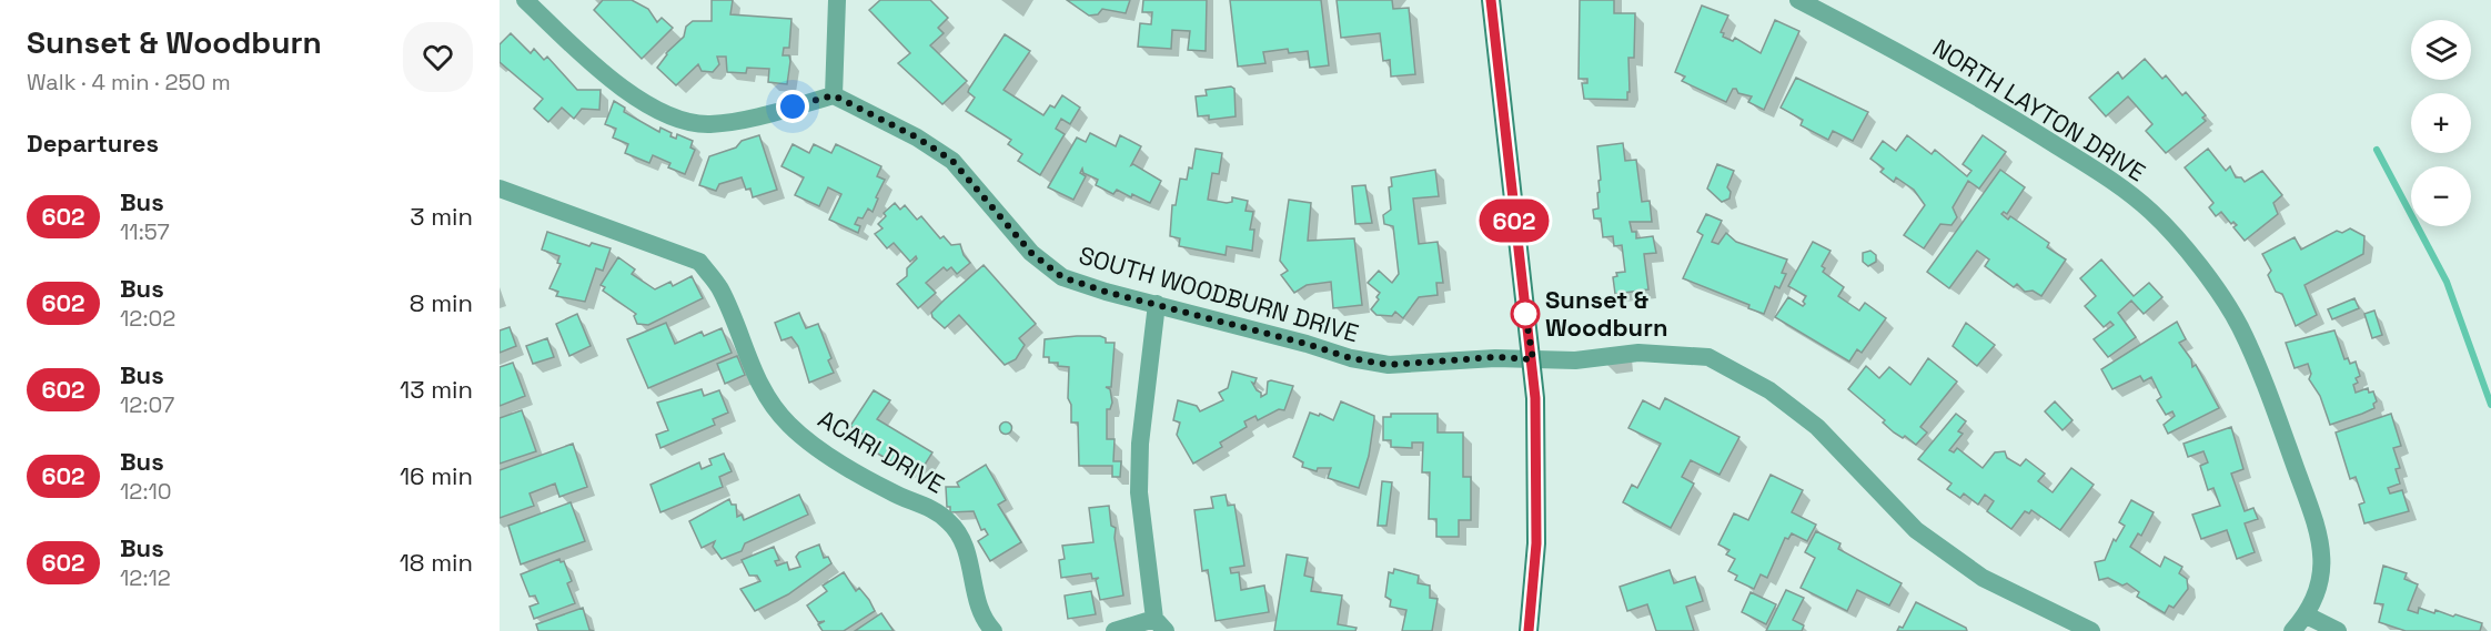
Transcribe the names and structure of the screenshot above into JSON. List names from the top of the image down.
{
  "streets": {
    "street": ["NORTH LAYTON DRIVE", "SOUTH WOODBURN DRIVE", "ACARI DRIVE"]
  },
  "places": ["Sunset & Woodburn"],
  "lines": ["bus line 602"],
  "page": {
    "heading": [
      ["Sunset & Woodburn", "Walk · 4 min · 250 m"],
      "Departures"
    ],
    "on_map": "602",
    "map_buttons": ["+", "−"],
    "list": [
      {
        "mark": "602",
        "name": "Bus",
        "note": "11:57",
        "value": "3 min"
      },
      {
        "mark": "602",
        "name": "Bus",
        "note": "12:02",
        "value": "8 min"
      },
      {
        "mark": "602",
        "name": "Bus",
        "note": "12:07",
        "value": "13 min"
      },
      {
        "mark": "602",
        "name": "Bus",
        "note": "12:10",
        "value": "16 min"
      },
      {
        "mark": "602",
        "name": "Bus",
        "note": "12:12",
        "value": "18 min"
      }
    ]
  }
}
